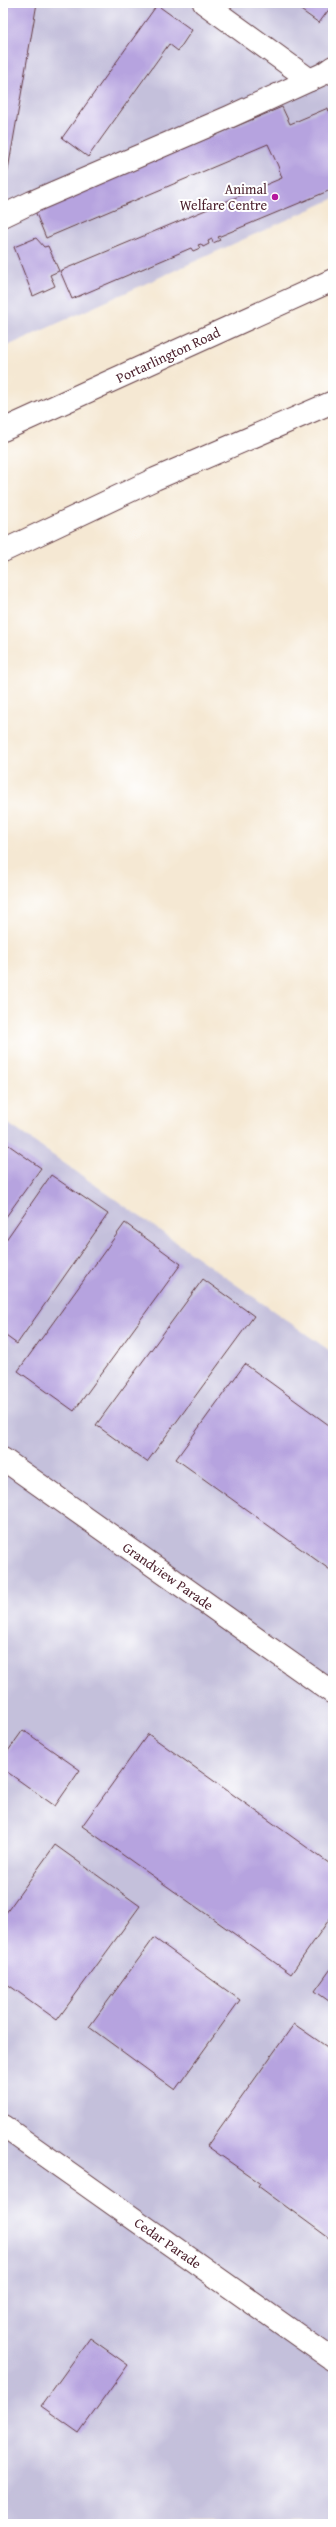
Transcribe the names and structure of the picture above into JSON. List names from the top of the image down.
{
  "streets": {
    "street": ["Portarlington Road", "Grandview Parade", "Cedar Parade"]
  },
  "places": ["Animal Welfare Centre"]
}
